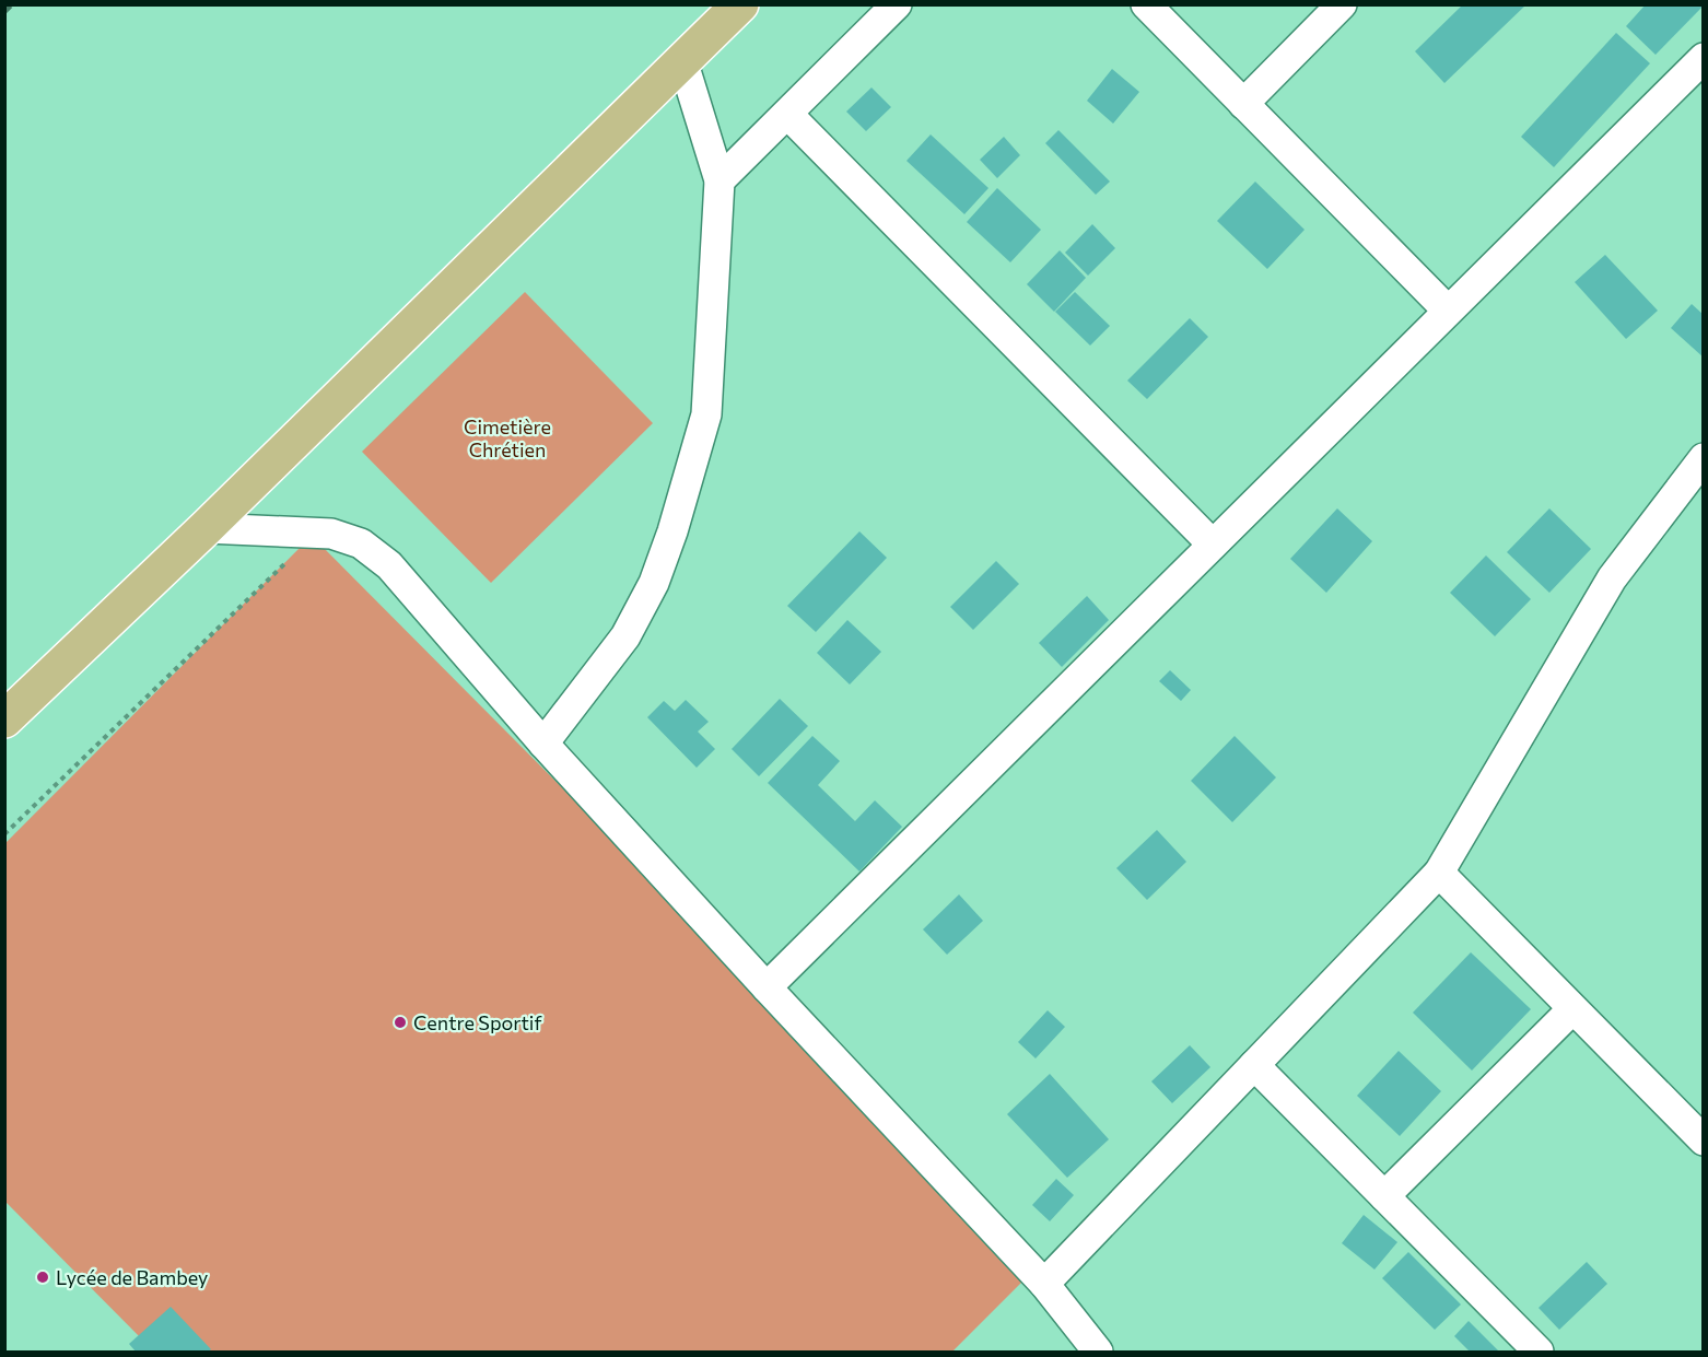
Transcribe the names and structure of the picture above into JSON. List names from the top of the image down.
{
  "parks": ["Cimetière Chrétien"],
  "places": ["Centre Sportif", "Lycée de Bambey"]
}
